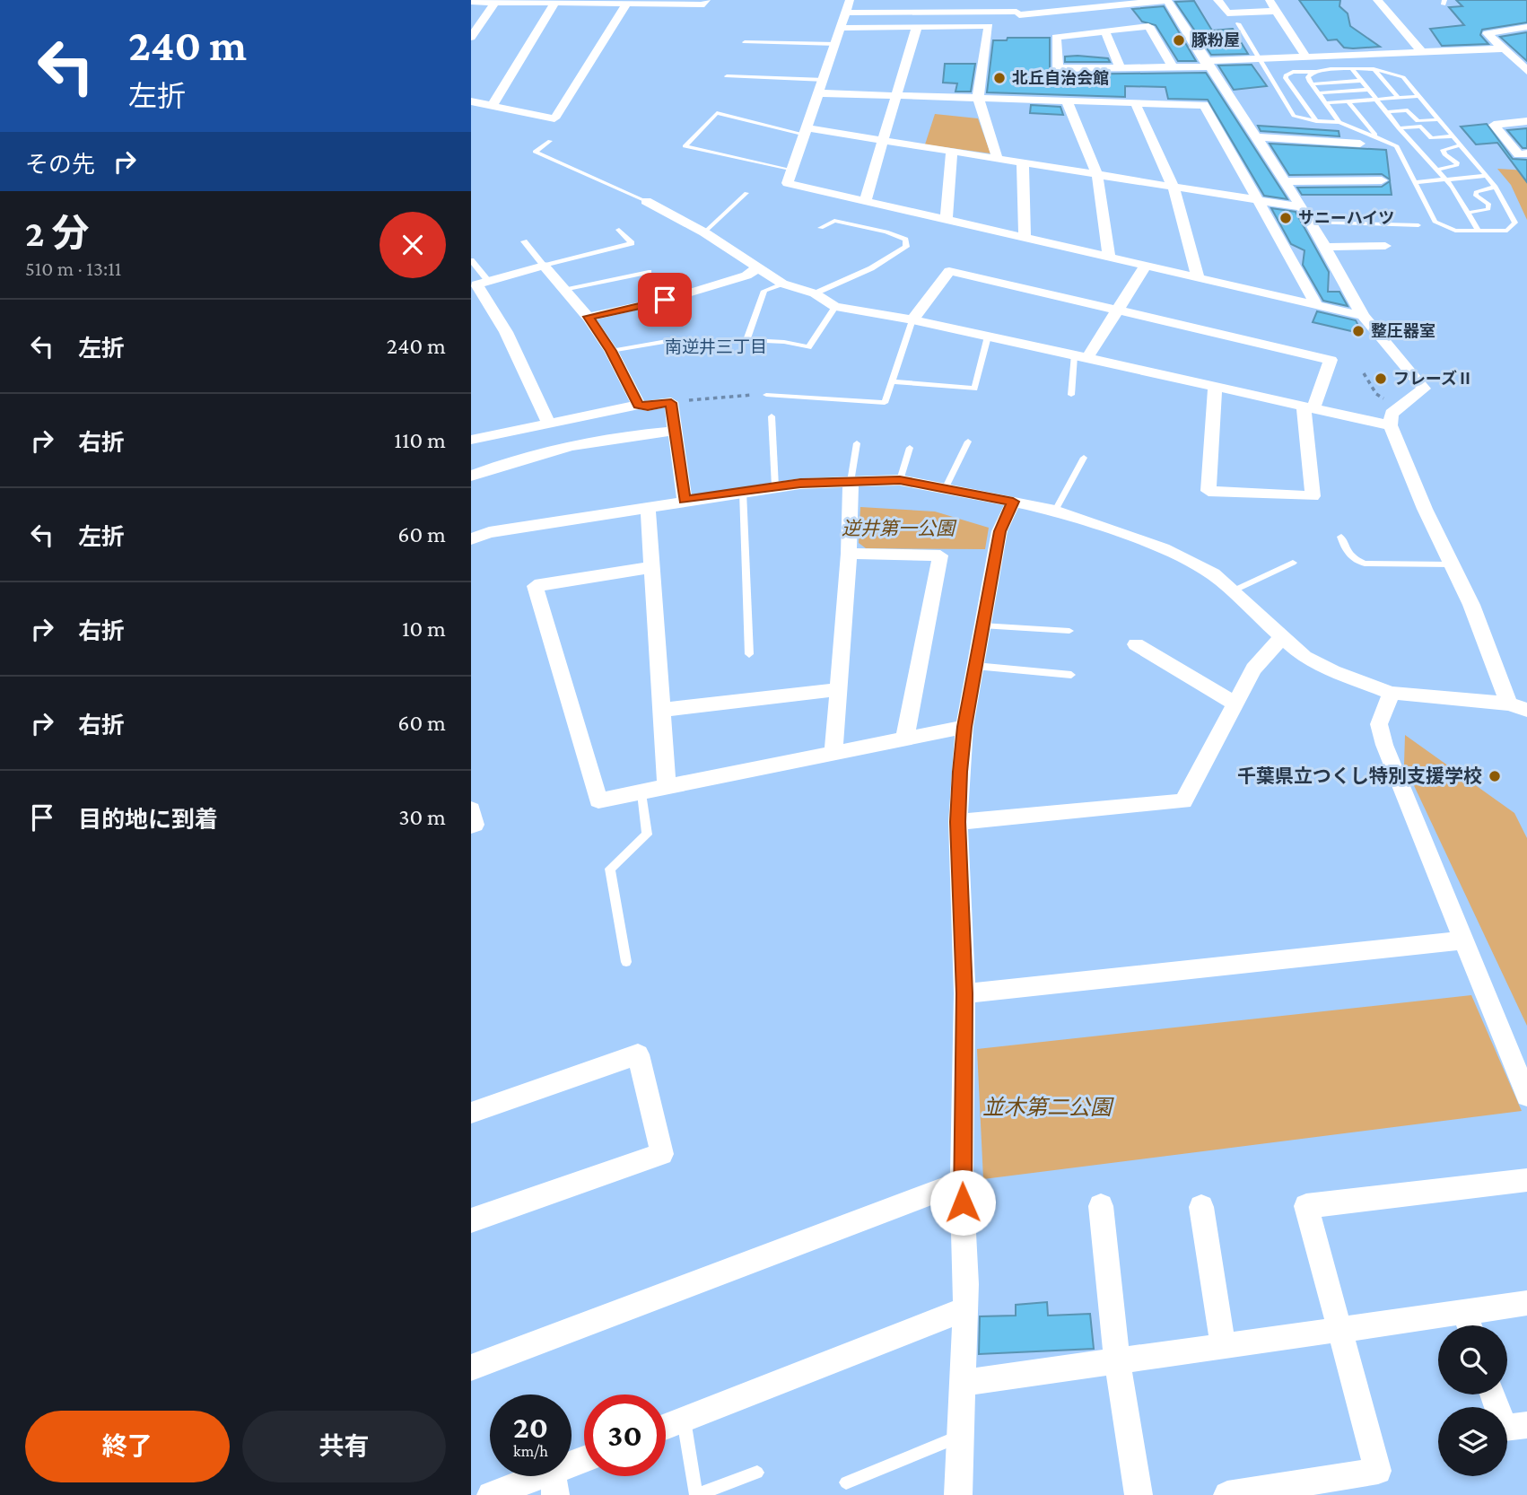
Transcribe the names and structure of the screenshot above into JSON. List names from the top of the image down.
{
  "districts": ["南逆井三丁目"],
  "parks": ["逆井第一公園", "並木第二公園"],
  "places": [
    "豚粉屋",
    "北丘自治会館",
    "サニーハイツ",
    "整圧器室",
    "フレーズⅡ",
    "千葉県立つくし特別支援学校"
  ],
  "page": {
    "turn": ["240 m", "左折"],
    "then": "その先",
    "heading": ["2 分", "510 m · 13:11"],
    "list": [
      {
        "name": "左折",
        "value": "240 m"
      },
      {
        "name": "右折",
        "value": "110 m"
      },
      {
        "name": "左折",
        "value": "60 m"
      },
      {
        "name": "右折",
        "value": "10 m"
      },
      {
        "name": "右折",
        "value": "60 m"
      },
      {
        "name": "目的地に到着",
        "value": "30 m"
      }
    ],
    "speed": "20 km/h",
    "limit": "30",
    "buttons": ["終了", "共有"]
  }
}
